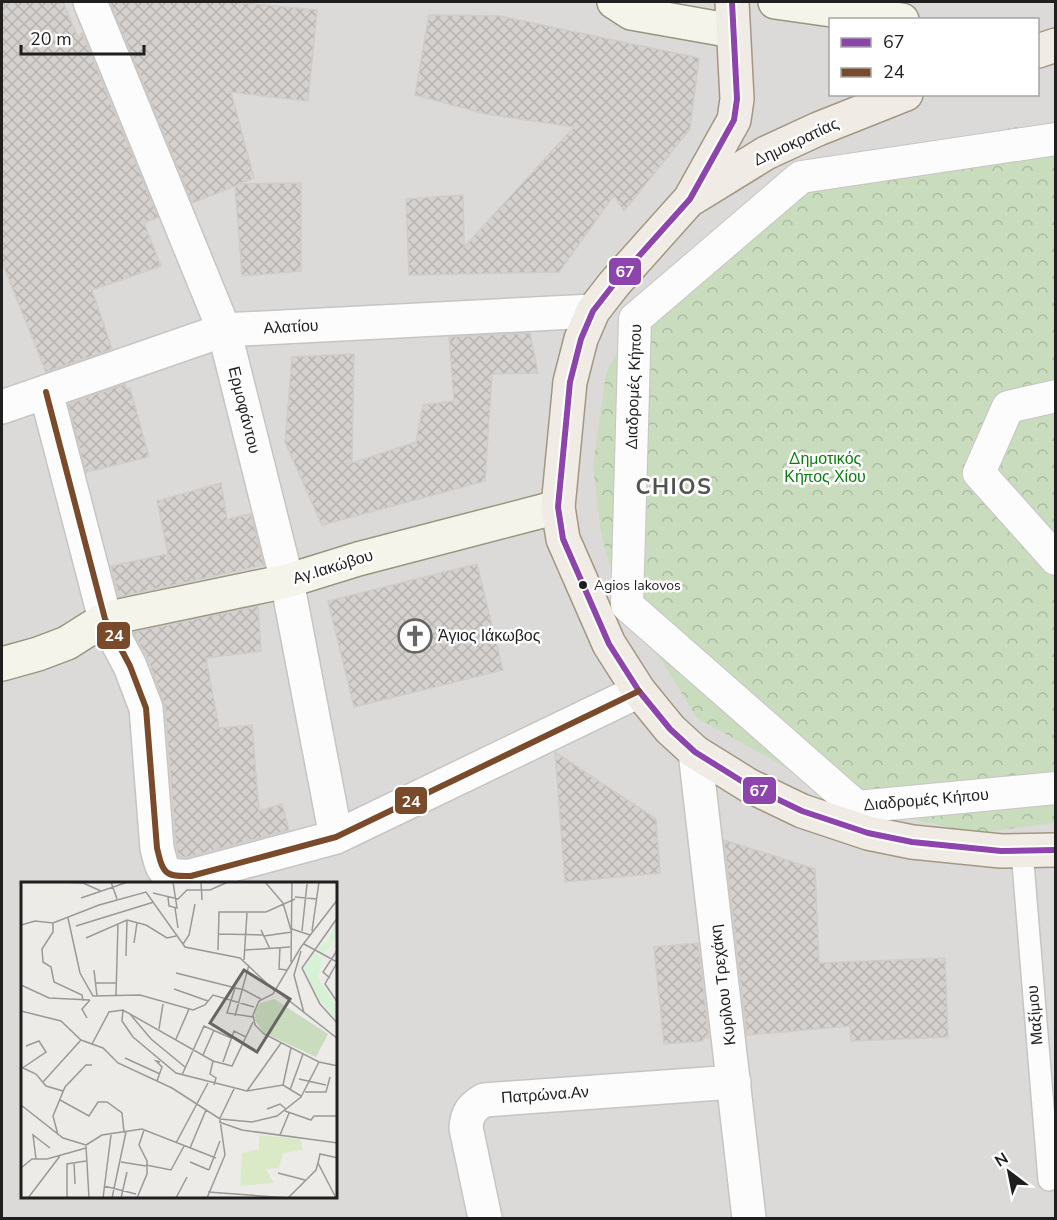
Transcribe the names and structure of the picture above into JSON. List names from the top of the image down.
{
  "streets": {
    "main road": ["Δημοκρατίας", "Αγ.Ιακώβου"],
    "street": [
      "Αλατίου",
      "Διαδρομές Κήπου",
      "Ερμοφάντου",
      "Κυρίλου Τρεχάκη",
      "Πατρώνα.Αν"
    ],
    "lane": ["Μαξίμου"]
  },
  "crossings": [
    ["Αλατίου", "Ερμοφάντου"],
    ["Ερμοφάντου", "Αγ.Ιακώβου"],
    ["Κυρίλου Τρεχάκη", "Πατρώνα.Αν"]
  ],
  "districts": ["CHIOS"],
  "parks": ["Δημοτικός Κήπος Χίου"],
  "places": {
    "other": ["Agios Iakovos"],
    "church": ["Άγιος Ιάκωβος"]
  },
  "lines": ["transit line 67", "transit line 24"],
  "legend": ["67", "24"],
  "scale_bar": "20 m",
  "north": "top left"
}
